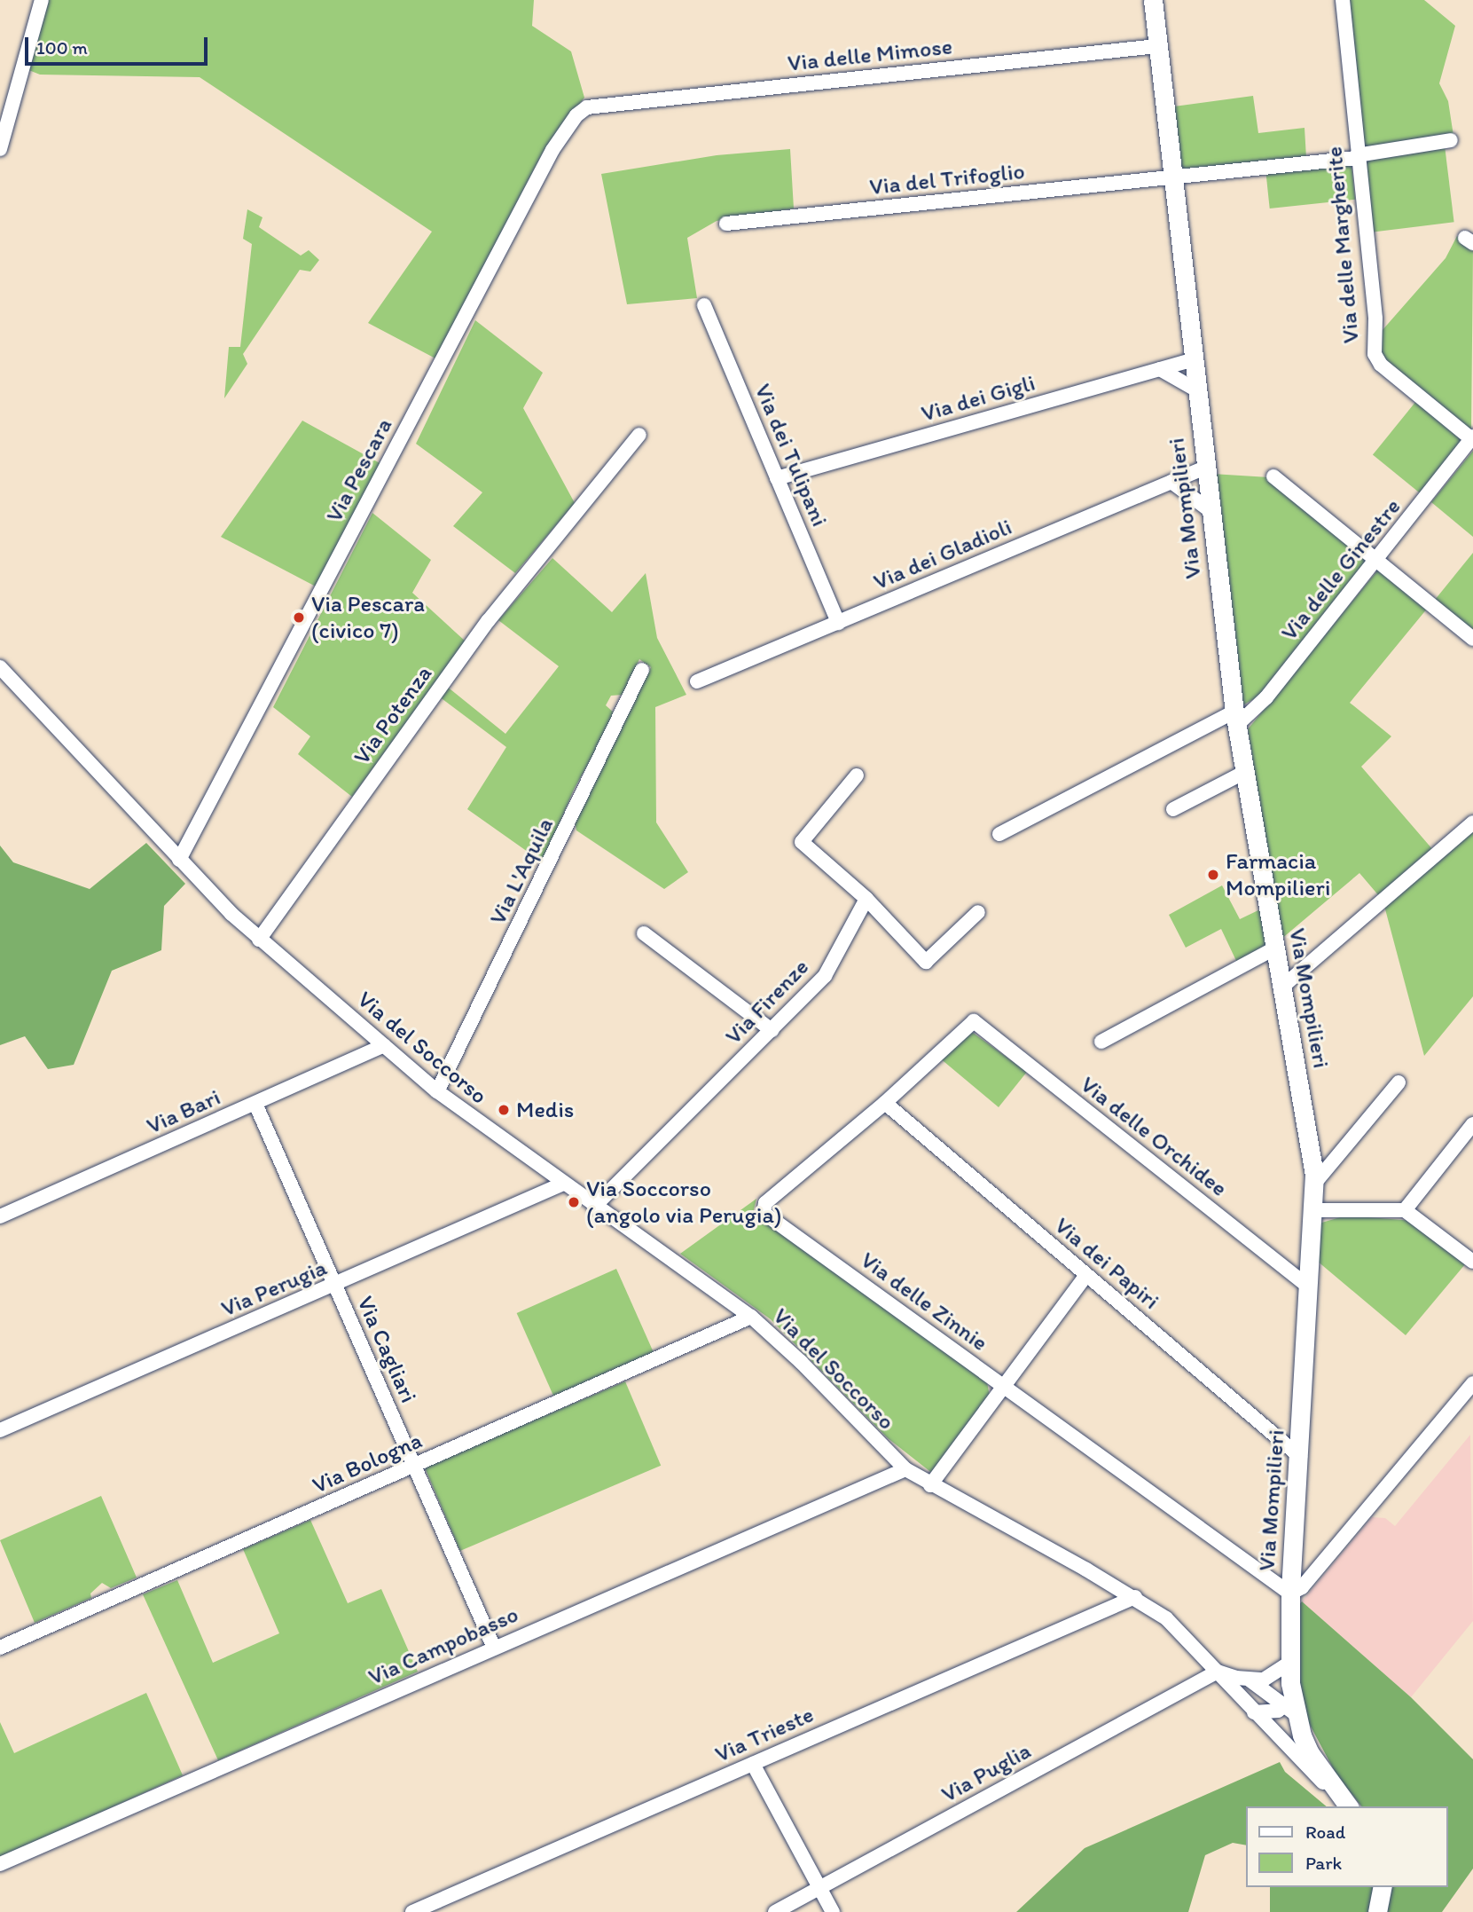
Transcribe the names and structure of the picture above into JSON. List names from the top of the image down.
{
  "streets": {
    "street": [
      "Via delle Mimose",
      "Via del Trifoglio",
      "Via delle Margherite",
      "Via dei Gigli",
      "Via dei Tulipani",
      "Via Pescara",
      "Via Mompilieri",
      "Via dei Gladioli",
      "Via delle Ginestre",
      "Via Potenza",
      "Via L'Aquila",
      "Via Firenze",
      "Via del Soccorso",
      "Via Bari",
      "Via delle Orchidee",
      "Via dei Papiri",
      "Via Perugia",
      "Via delle Zinnie",
      "Via Cagliari",
      "Via Bologna",
      "Via Campobasso",
      "Via Trieste",
      "Via Puglia"
    ]
  },
  "crossings": [
    ["Via delle Mimose", "Via Pescara"],
    ["Via delle Mimose", "Via Mompilieri"],
    ["Via del Trifoglio", "Via delle Margherite"],
    ["Via del Trifoglio", "Via Mompilieri"],
    ["Via delle Margherite", "Via delle Ginestre"],
    ["Via dei Gigli", "Via dei Tulipani"],
    ["Via dei Gigli", "Via Mompilieri"],
    ["Via dei Tulipani", "Via dei Gladioli"],
    ["Via Pescara", "Via del Soccorso"],
    ["Via Mompilieri", "Via dei Gladioli"],
    ["Via Mompilieri", "Via delle Ginestre"],
    ["Via Mompilieri", "Via del Soccorso"],
    ["Via Mompilieri", "Via delle Orchidee"],
    ["Via Mompilieri", "Via dei Papiri"],
    ["Via Mompilieri", "Via delle Zinnie"],
    ["Via Potenza", "Via del Soccorso"],
    ["Via L'Aquila", "Via del Soccorso"],
    ["Via Firenze", "Via del Soccorso"],
    ["Via del Soccorso", "Via Bari"],
    ["Via del Soccorso", "Via Perugia"],
    ["Via del Soccorso", "Via Bologna"],
    ["Via del Soccorso", "Via Campobasso"],
    ["Via del Soccorso", "Via Trieste"],
    ["Via del Soccorso", "Via Puglia"],
    ["Via Bari", "Via Cagliari"],
    ["Via delle Orchidee", "Via delle Zinnie"],
    ["Via dei Papiri", "Via delle Zinnie"],
    ["Via Perugia", "Via Cagliari"],
    ["Via Cagliari", "Via Bologna"],
    ["Via Cagliari", "Via Campobasso"]
  ],
  "places": [
    "Via Pescara (civico 7)",
    "Farmacia Mompilieri",
    "Medis",
    "Via Soccorso (angolo via Perugia)"
  ],
  "legend": ["Road", "Park"],
  "scale_bar": "100 m"
}
